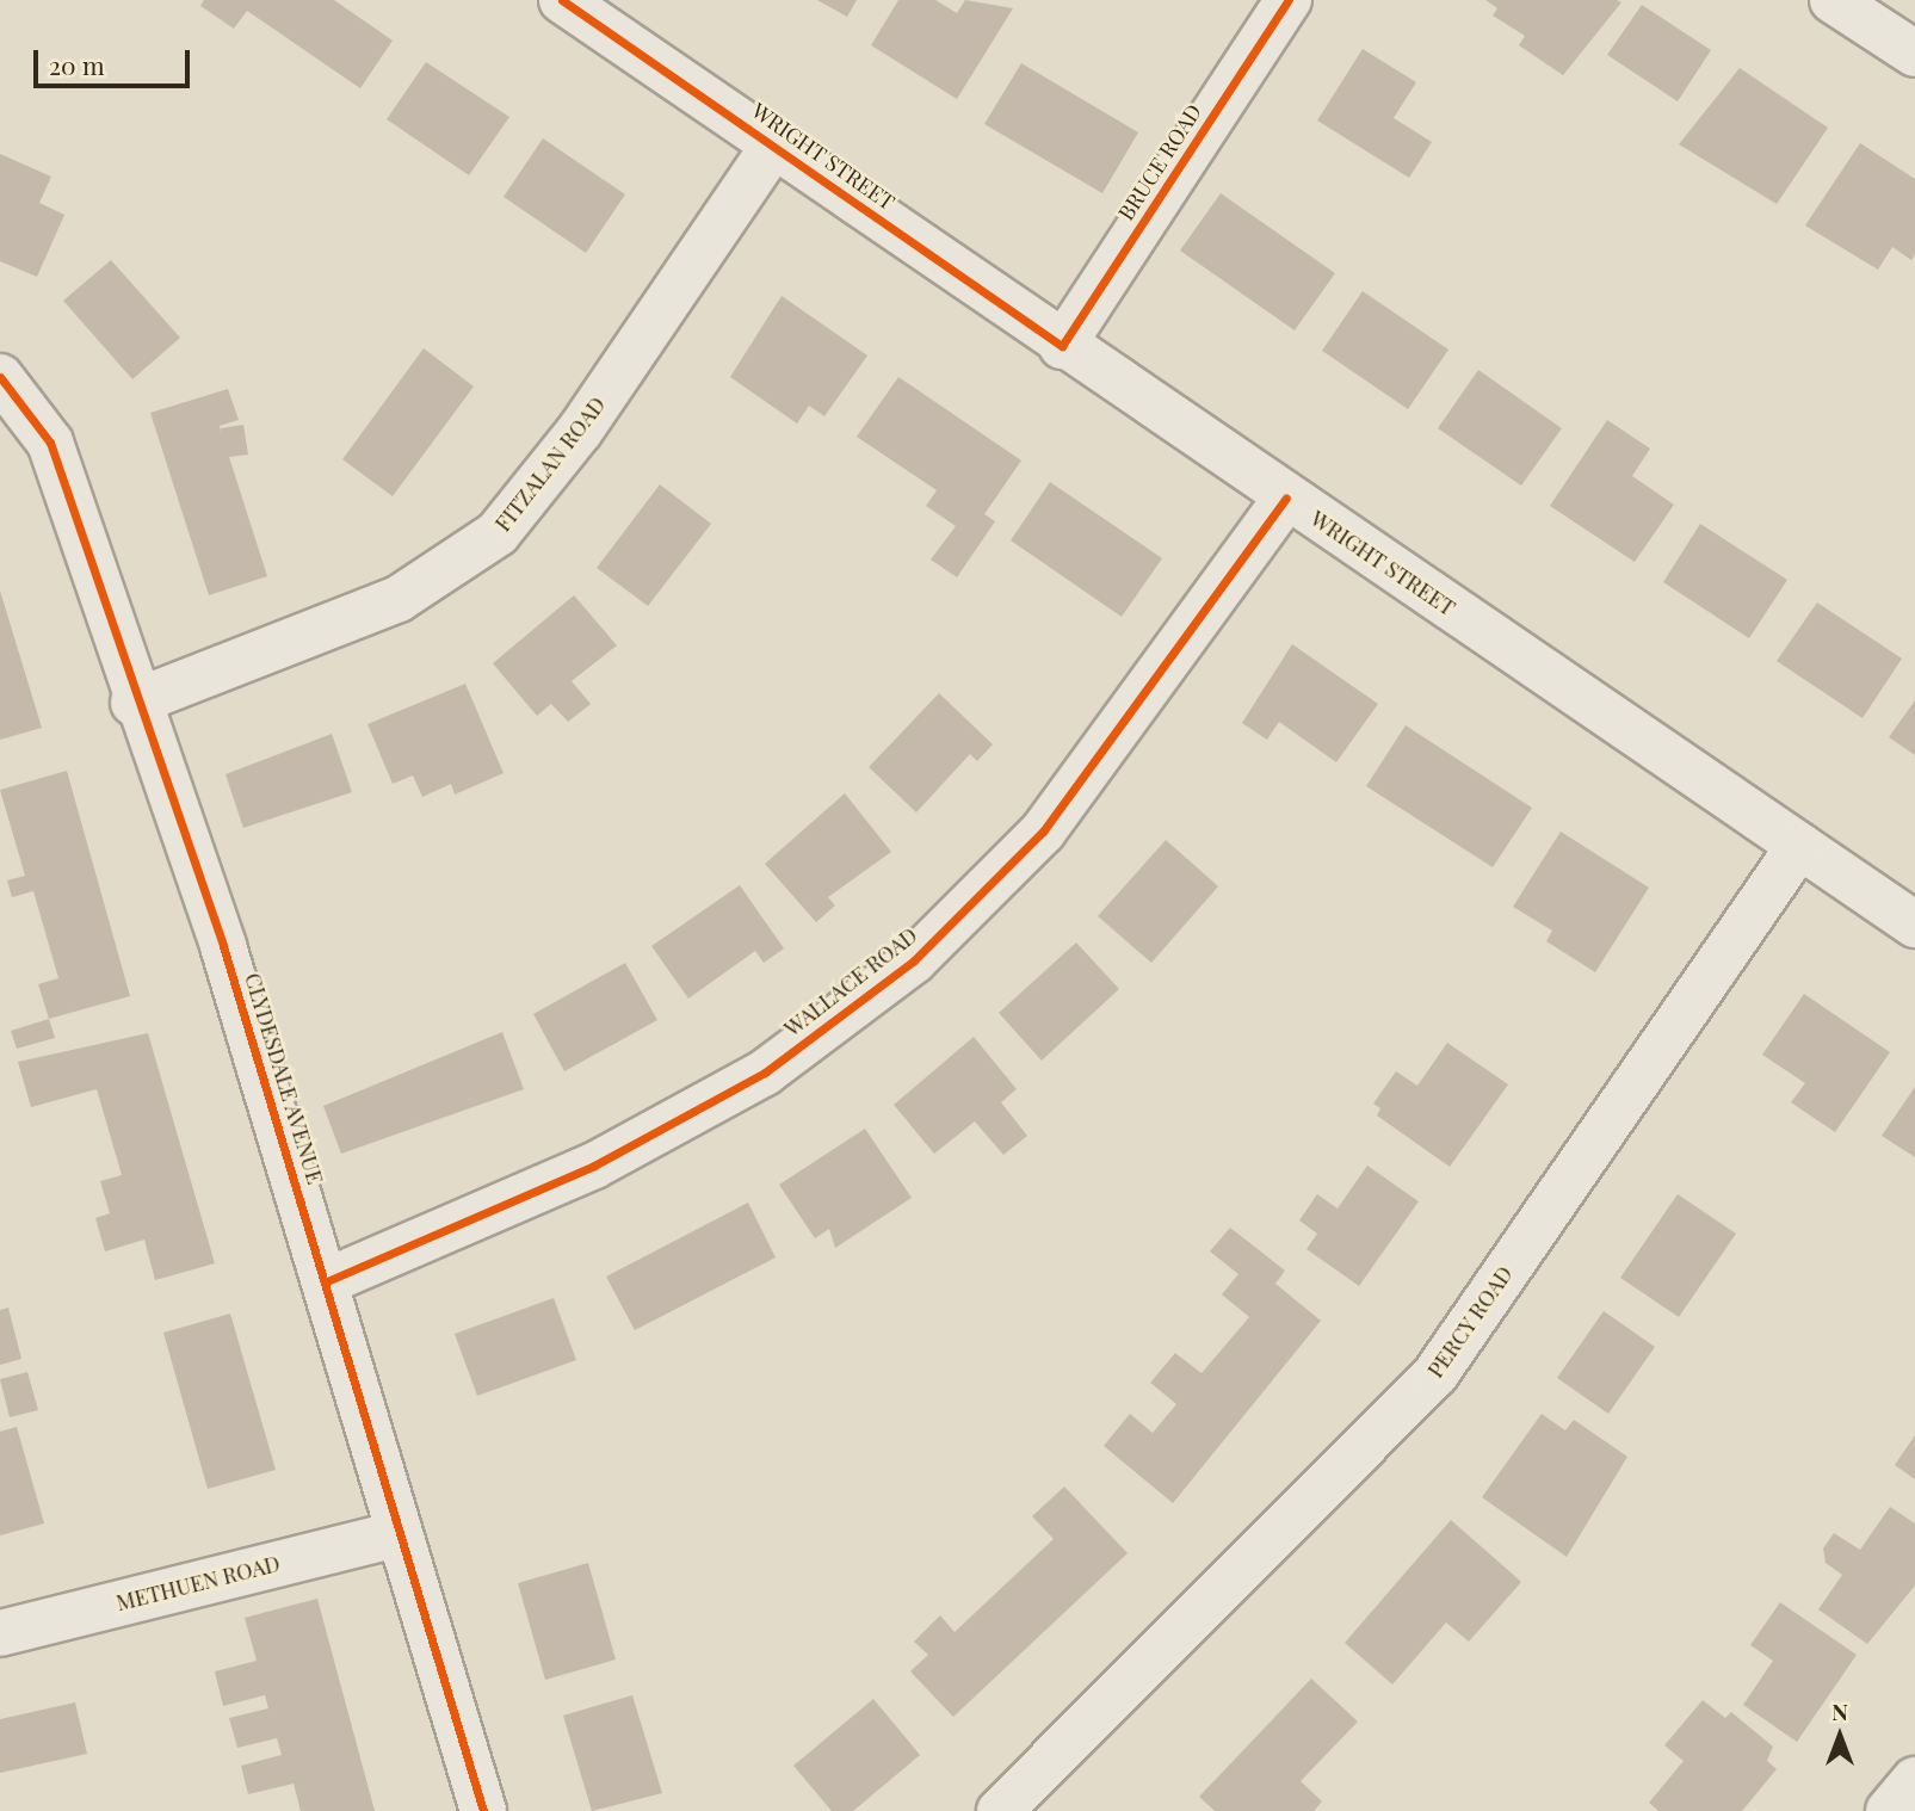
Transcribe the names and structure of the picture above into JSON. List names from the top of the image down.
{
  "streets": {
    "street": [
      "WRIGHT STREET",
      "BRUCE ROAD",
      "FITZALAN ROAD",
      "WALLACE ROAD",
      "CLYDESDALE AVENUE",
      "PERCY ROAD",
      "METHUEN ROAD"
    ]
  },
  "crossings": [
    ["WRIGHT STREET", "BRUCE ROAD"],
    ["WRIGHT STREET", "FITZALAN ROAD"],
    ["WRIGHT STREET", "WALLACE ROAD"],
    ["WRIGHT STREET", "PERCY ROAD"],
    ["FITZALAN ROAD", "CLYDESDALE AVENUE"],
    ["WALLACE ROAD", "CLYDESDALE AVENUE"],
    ["CLYDESDALE AVENUE", "METHUEN ROAD"]
  ],
  "scale_bar": "20 m",
  "north": "top"
}
